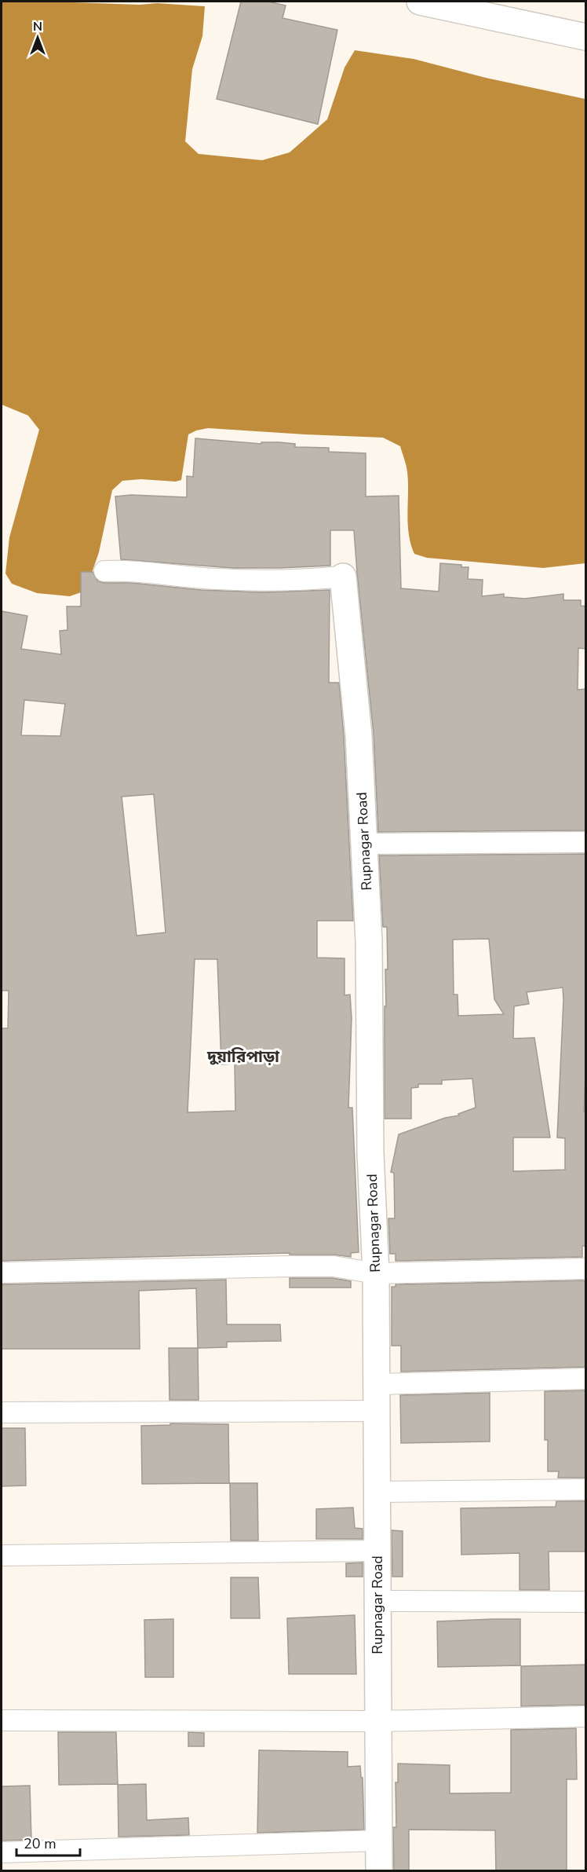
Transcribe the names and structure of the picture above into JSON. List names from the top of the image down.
{
  "streets": {
    "street": ["Rupnagar Road"]
  },
  "districts": ["দুয়ারিপাড়া"],
  "scale_bar": "20 m",
  "north": "top"
}
